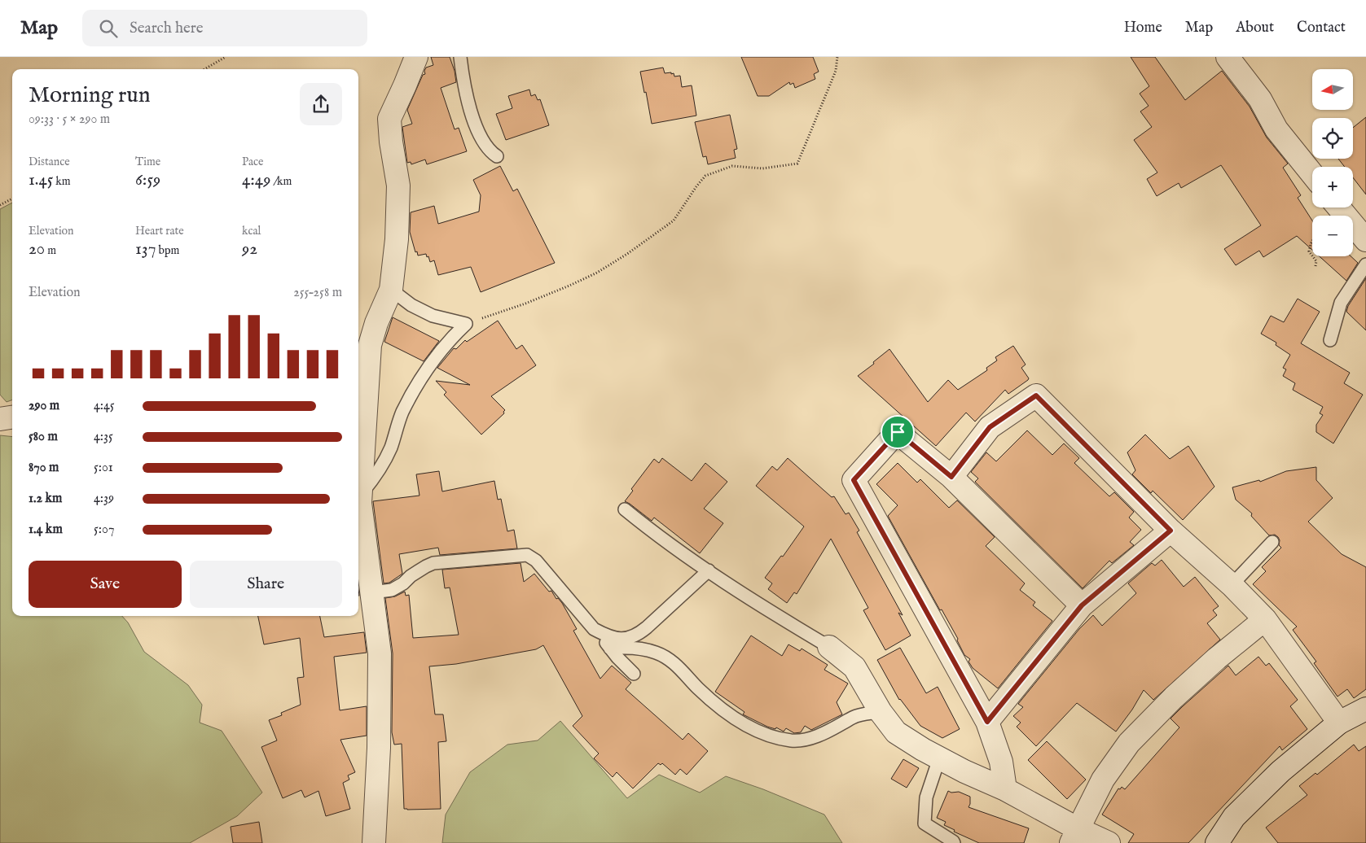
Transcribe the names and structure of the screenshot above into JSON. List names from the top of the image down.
{
  "north": "left",
  "page": {
    "header": "Map",
    "search": "Search here",
    "nav": [
      "Home",
      "Map",
      "About",
      "Contact"
    ],
    "map_buttons": ["+", "−"],
    "heading": ["Morning run", "09:33 · 5 × 290 m"],
    "stats": [
      ["Distance", "1.45 km"],
      ["Time", "6:59"],
      ["Pace", "4:49 /km"],
      ["Elevation", "20 m"],
      ["Heart rate", "137 bpm"],
      ["kcal", "92"]
    ],
    "chart": ["Elevation", "255–258 m"],
    "list": [
      {
        "name": "290 m",
        "note": "4:45"
      },
      {
        "name": "580 m",
        "note": "4:35"
      },
      {
        "name": "870 m",
        "note": "5:01"
      },
      {
        "name": "1.2 km",
        "note": "4:39"
      },
      {
        "name": "1.4 km",
        "note": "5:07"
      }
    ],
    "buttons": ["Save", "Share"]
  }
}
